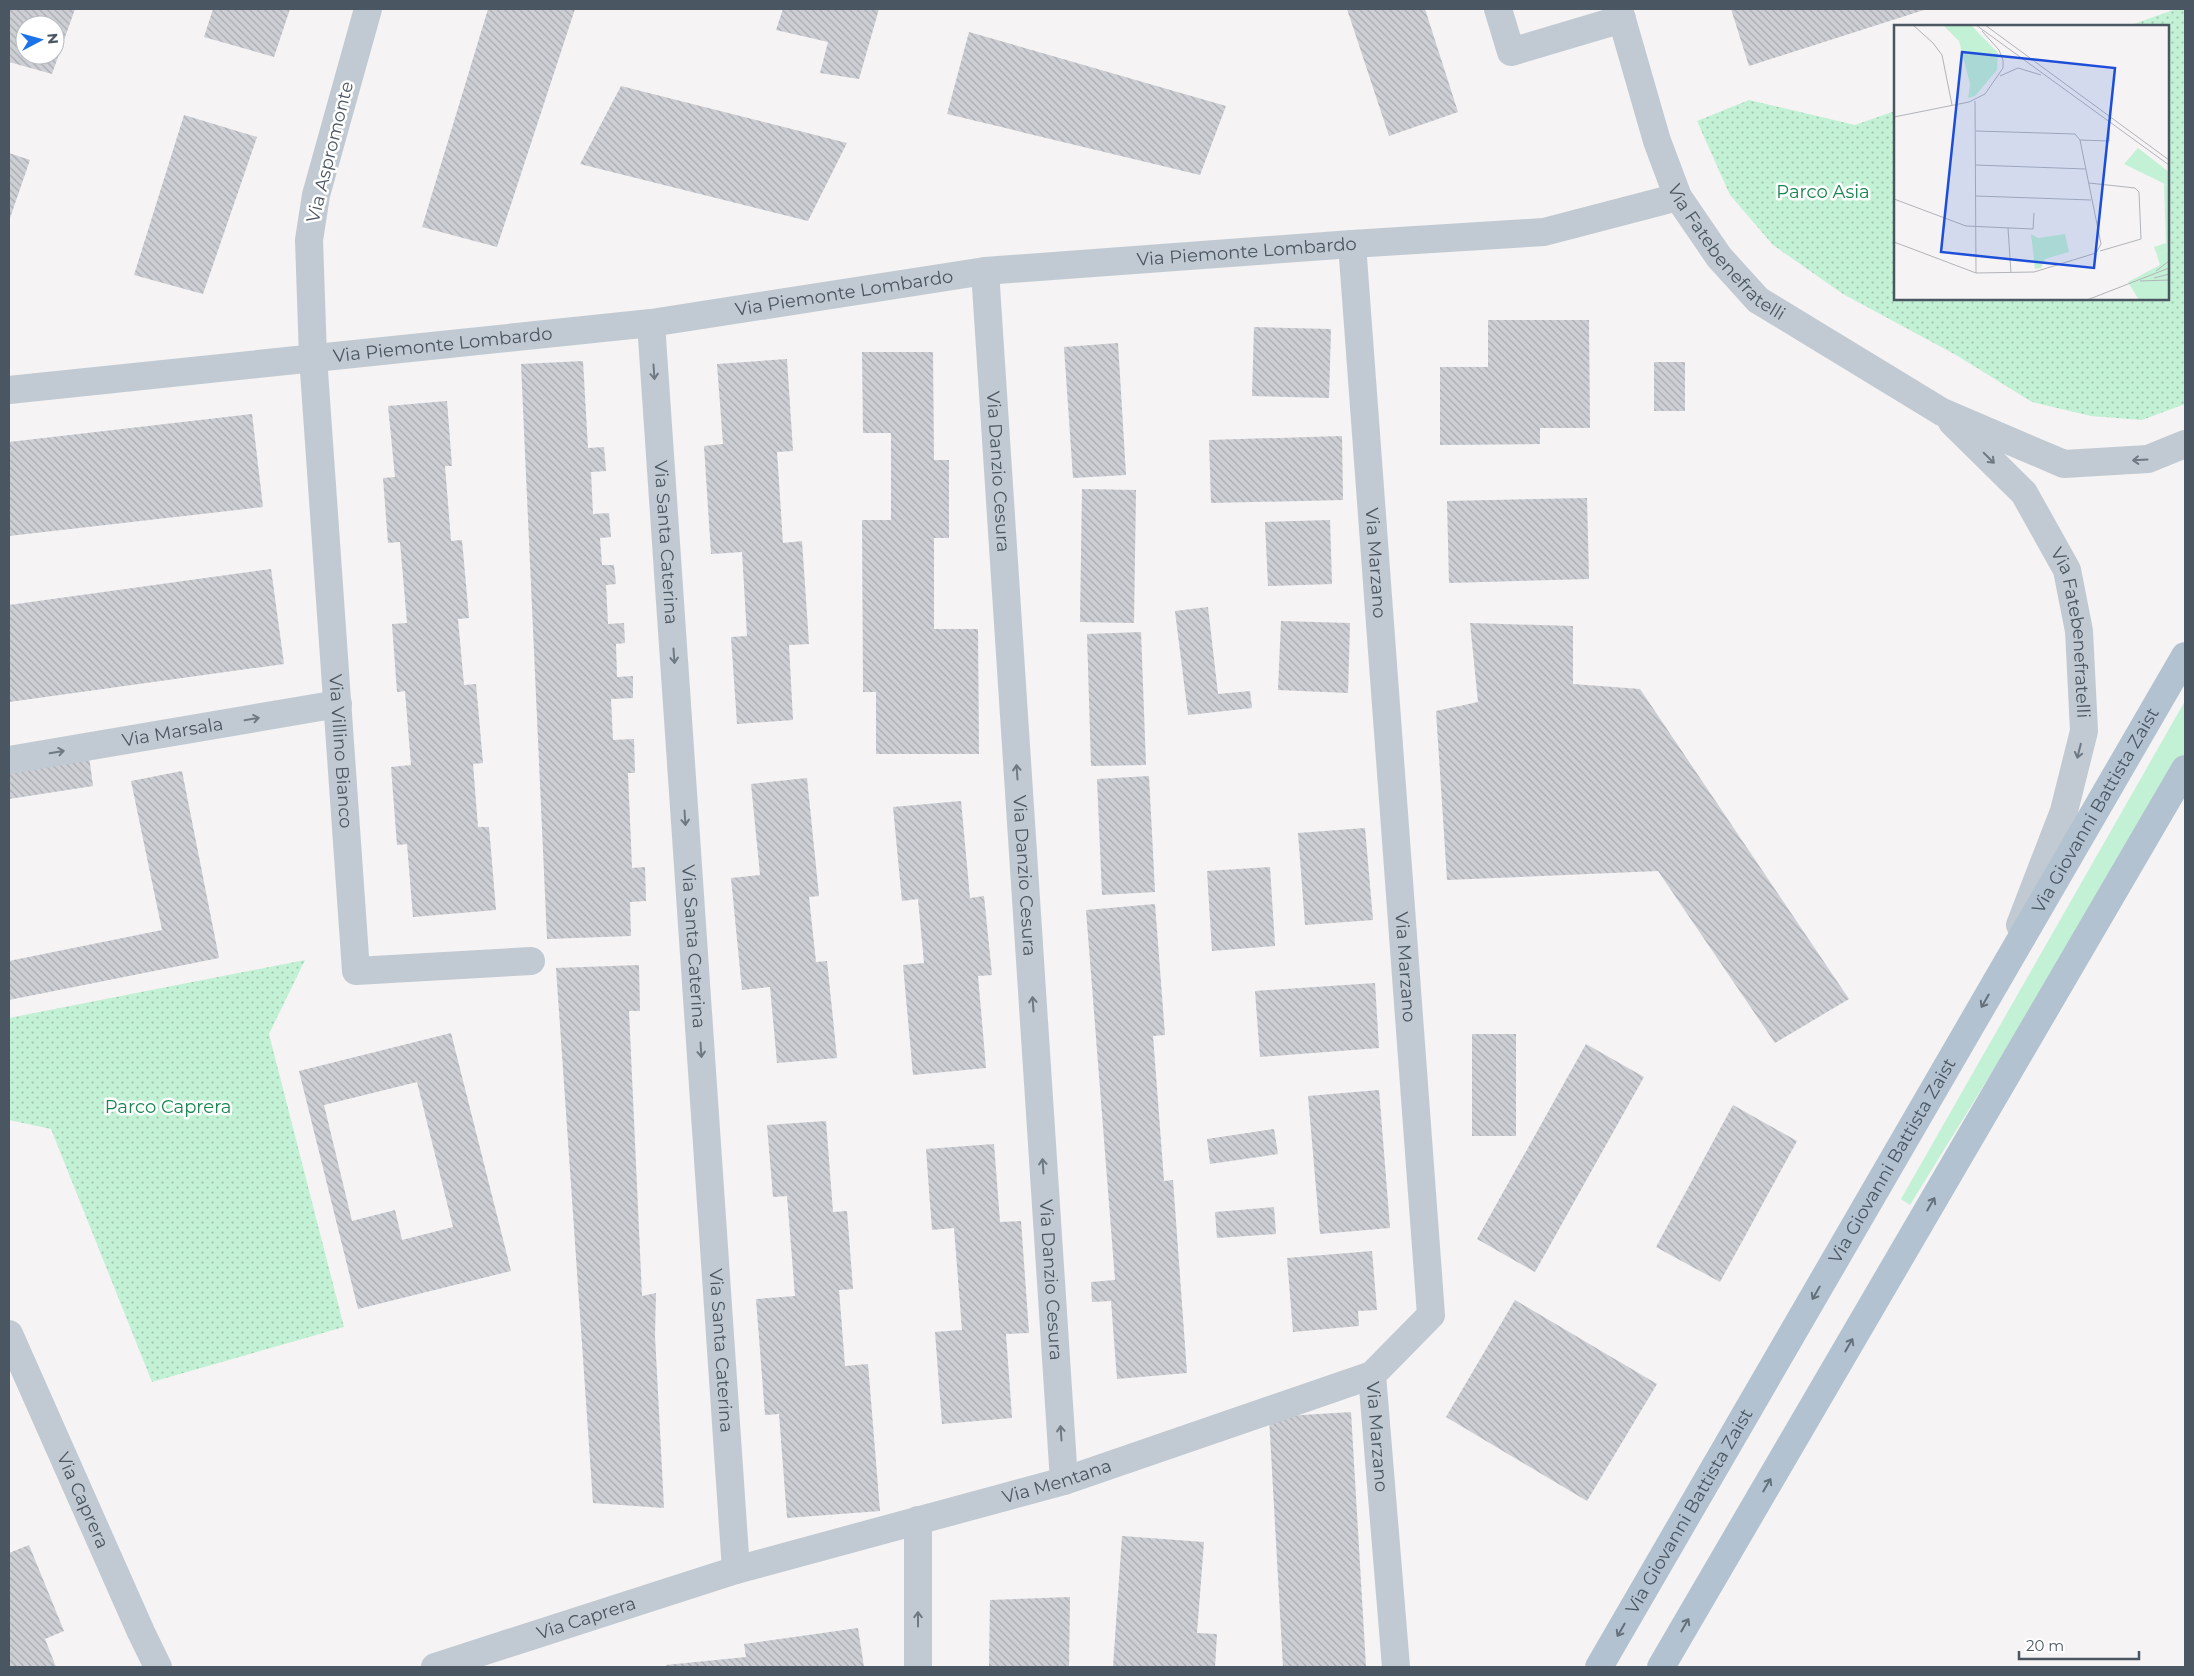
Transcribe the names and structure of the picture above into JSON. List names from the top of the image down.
{
  "streets": {
    "main road": ["Via Giovanni Battista Zaist"],
    "street": [
      "Via Aspromonte",
      "Via Fatebenefratelli",
      "Via Piemonte Lombardo",
      "Via Danzio Cesura",
      "Via Santa Caterina",
      "Via Marzano",
      "Via Marsala",
      "Via Villino Bianco",
      "Via Mentana",
      "Via Caprera"
    ]
  },
  "crossings": [
    ["Via Aspromonte", "Via Piemonte Lombardo"],
    ["Via Aspromonte", "Via Villino Bianco"],
    ["Via Fatebenefratelli", "Via Piemonte Lombardo"],
    ["Via Fatebenefratelli", "Via Giovanni Battista Zaist"],
    ["Via Piemonte Lombardo", "Via Danzio Cesura"],
    ["Via Piemonte Lombardo", "Via Santa Caterina"],
    ["Via Piemonte Lombardo", "Via Marzano"],
    ["Via Piemonte Lombardo", "Via Villino Bianco"],
    ["Via Danzio Cesura", "Via Mentana"],
    ["Via Santa Caterina", "Via Mentana"],
    ["Via Santa Caterina", "Via Caprera"],
    ["Via Marzano", "Via Mentana"],
    ["Via Marsala", "Via Villino Bianco"],
    ["Via Mentana", "Via Caprera"]
  ],
  "one_way": ["Via Danzio Cesura", "Via Santa Caterina", "Via Marsala"],
  "parks": ["Parco Asia", "Parco Caprera"],
  "scale_bar": "20 m",
  "north": "right"
}
